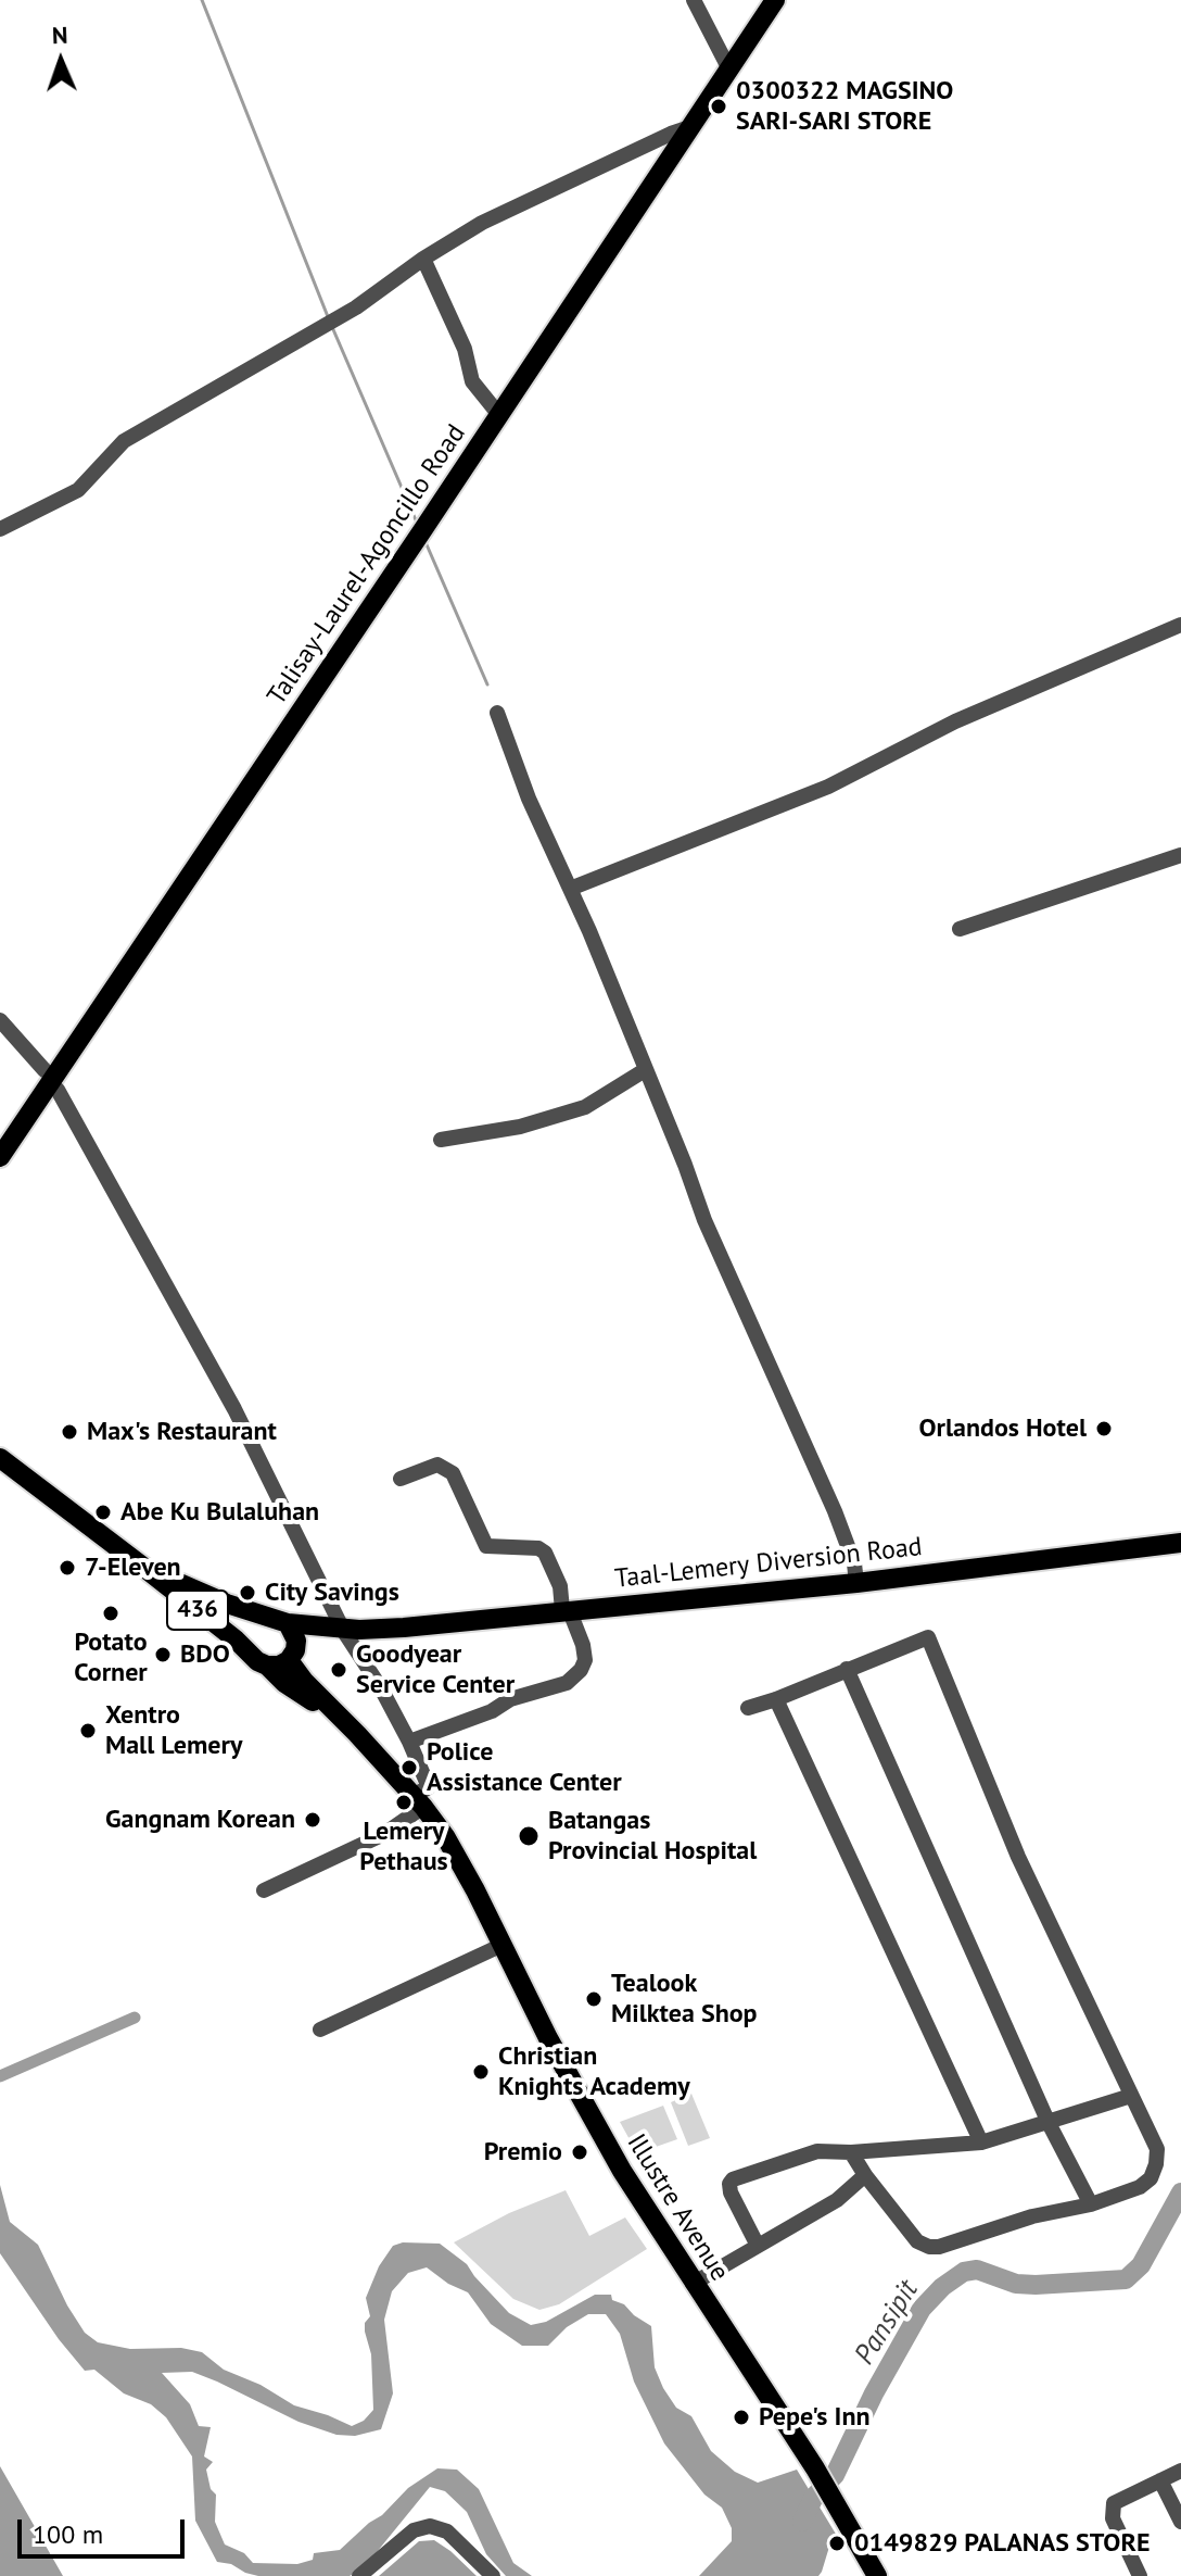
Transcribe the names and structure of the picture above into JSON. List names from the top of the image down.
{
  "streets": {
    "main road": [
      "Talisay-Laurel-Agoncillo Road",
      "Taal-Lemery Diversion Road",
      "436",
      "Illustre Avenue"
    ]
  },
  "crossings": [
    ["Taal-Lemery Diversion Road", "436"],
    ["Taal-Lemery Diversion Road", "Illustre Avenue"],
    ["436", "Illustre Avenue"]
  ],
  "water": ["Pansipit"],
  "places": [
    "0300322 MAGSINO SARI-SARI STORE",
    "Orlandos Hotel",
    "Max's Restaurant",
    "Abe Ku Bulaluhan",
    "7-Eleven",
    "City Savings",
    "Potato Corner",
    "BDO",
    "Goodyear Service Center",
    "Xentro Mall Lemery",
    "Police Assistance Center",
    "Lemery Pethaus",
    "Gangnam Korean",
    "Batangas Provincial Hospital",
    "Tealook Milktea Shop",
    "Christian Knights Academy",
    "Premio",
    "Pepe's Inn",
    "0149829 PALANAS STORE"
  ],
  "scale_bar": "100 m",
  "north": "top"
}
